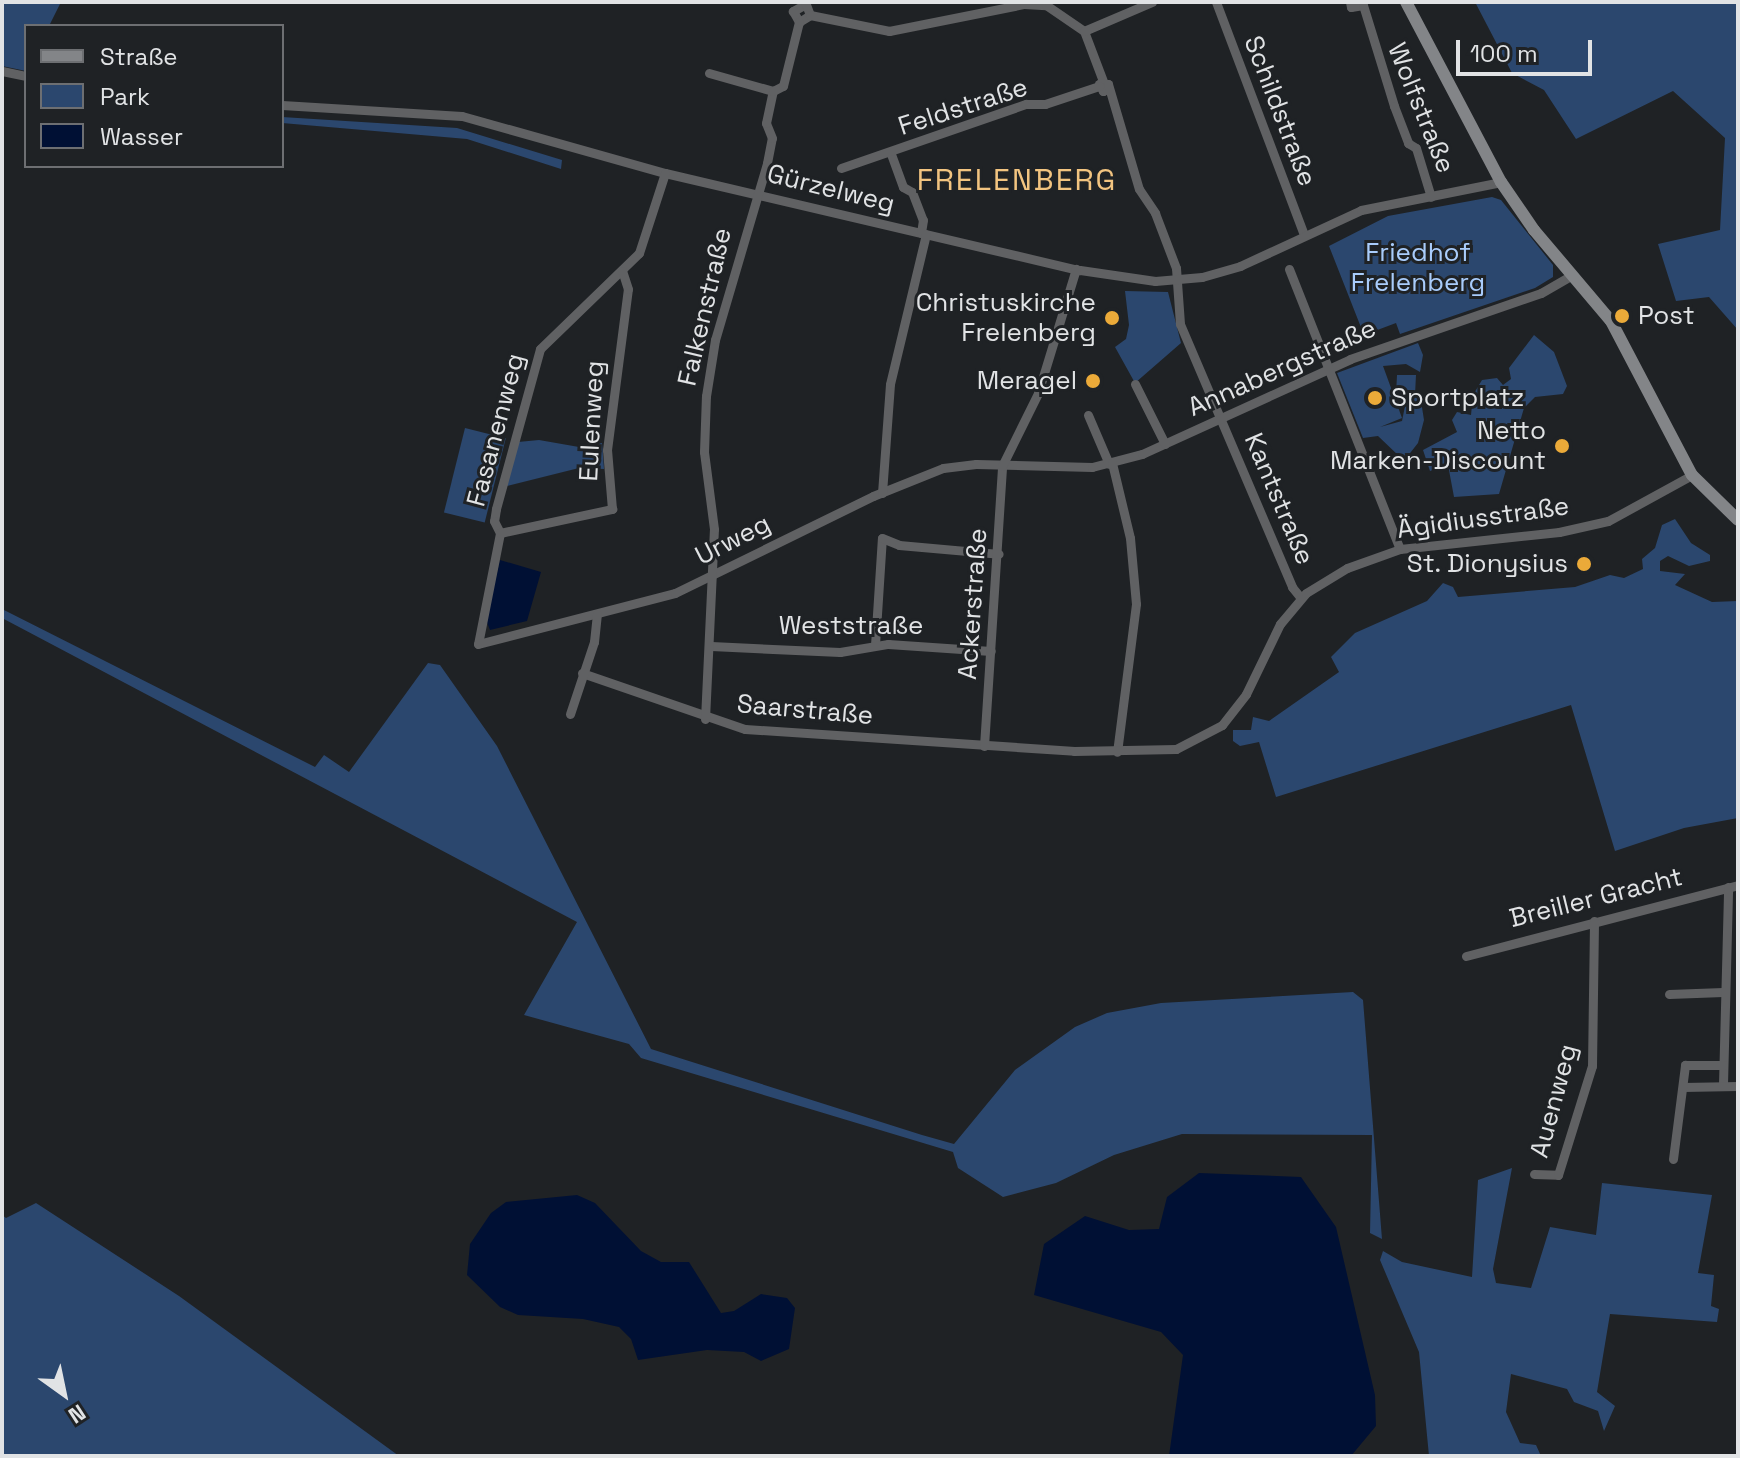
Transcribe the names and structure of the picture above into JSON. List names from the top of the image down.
{
  "streets": {
    "street": [
      "Feldstraße",
      "Wolfstraße",
      "Schildstraße",
      "Gürzelweg",
      "Falkenstraße",
      "Annabergstraße",
      "Eulenweg",
      "Fasanenweg",
      "Kantstraße",
      "Ägidiusstraße",
      "Urweg",
      "Ackerstraße",
      "Weststraße",
      "Saarstraße",
      "Breiller Gracht",
      "Auenweg"
    ]
  },
  "crossings": [
    ["Feldstraße", "Kantstraße"],
    ["Wolfstraße", "Gürzelweg"],
    ["Schildstraße", "Gürzelweg"],
    ["Gürzelweg", "Falkenstraße"],
    ["Gürzelweg", "Fasanenweg"],
    ["Gürzelweg", "Kantstraße"],
    ["Falkenstraße", "Urweg"],
    ["Falkenstraße", "Weststraße"],
    ["Falkenstraße", "Saarstraße"],
    ["Annabergstraße", "Kantstraße"],
    ["Annabergstraße", "Urweg"],
    ["Annabergstraße", "Ackerstraße"],
    ["Eulenweg", "Fasanenweg"],
    ["Fasanenweg", "Urweg"],
    ["Kantstraße", "Ägidiusstraße"],
    ["Ägidiusstraße", "Saarstraße"],
    ["Urweg", "Ackerstraße"],
    ["Ackerstraße", "Weststraße"],
    ["Ackerstraße", "Saarstraße"],
    ["Breiller Gracht", "Auenweg"]
  ],
  "districts": ["FRELENBERG"],
  "parks": ["Friedhof Frelenberg"],
  "places": [
    "Post",
    "Christuskirche Frelenberg",
    "Meragel",
    "Sportplatz",
    "Netto Marken-Discount",
    "St. Dionysius"
  ],
  "legend": ["Straße", "Park", "Wasser"],
  "scale_bar": "100 m",
  "north": "bottom right"
}
